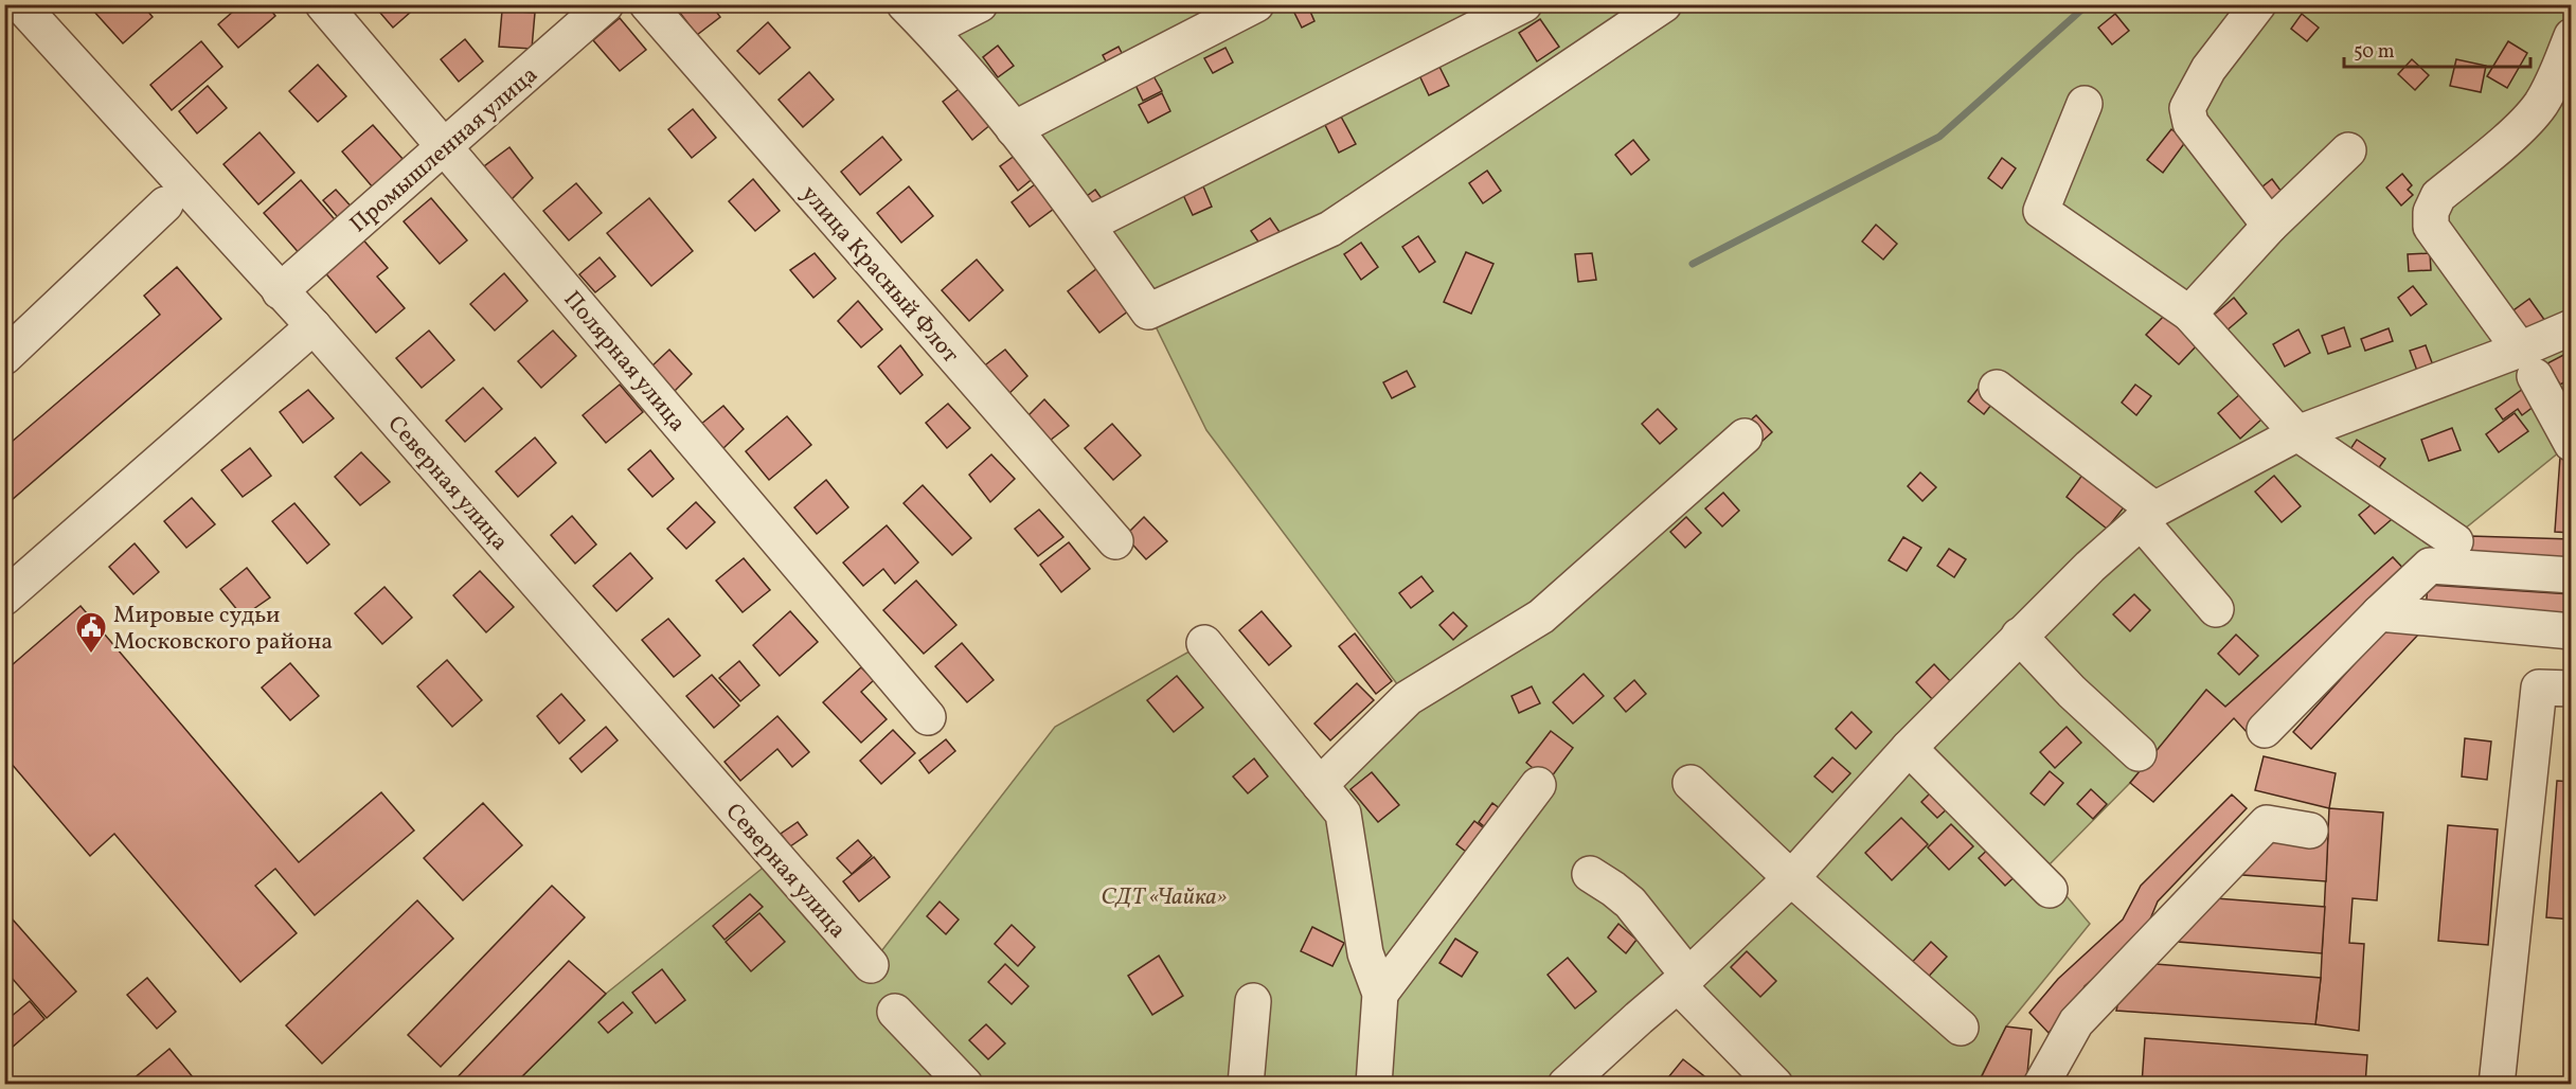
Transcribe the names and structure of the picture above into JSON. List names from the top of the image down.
{
  "streets": {
    "street": [
      "Промышленная улица",
      "улица Красный Флот",
      "Полярная улица",
      "Северная улица"
    ]
  },
  "crossings": [
    ["Промышленная улица", "Полярная улица"],
    ["Промышленная улица", "Северная улица"]
  ],
  "parks": ["СДТ «Чайка»"],
  "places": {
    "public building": ["Мировые судьи Московского района"]
  },
  "scale_bar": "50 m"
}
